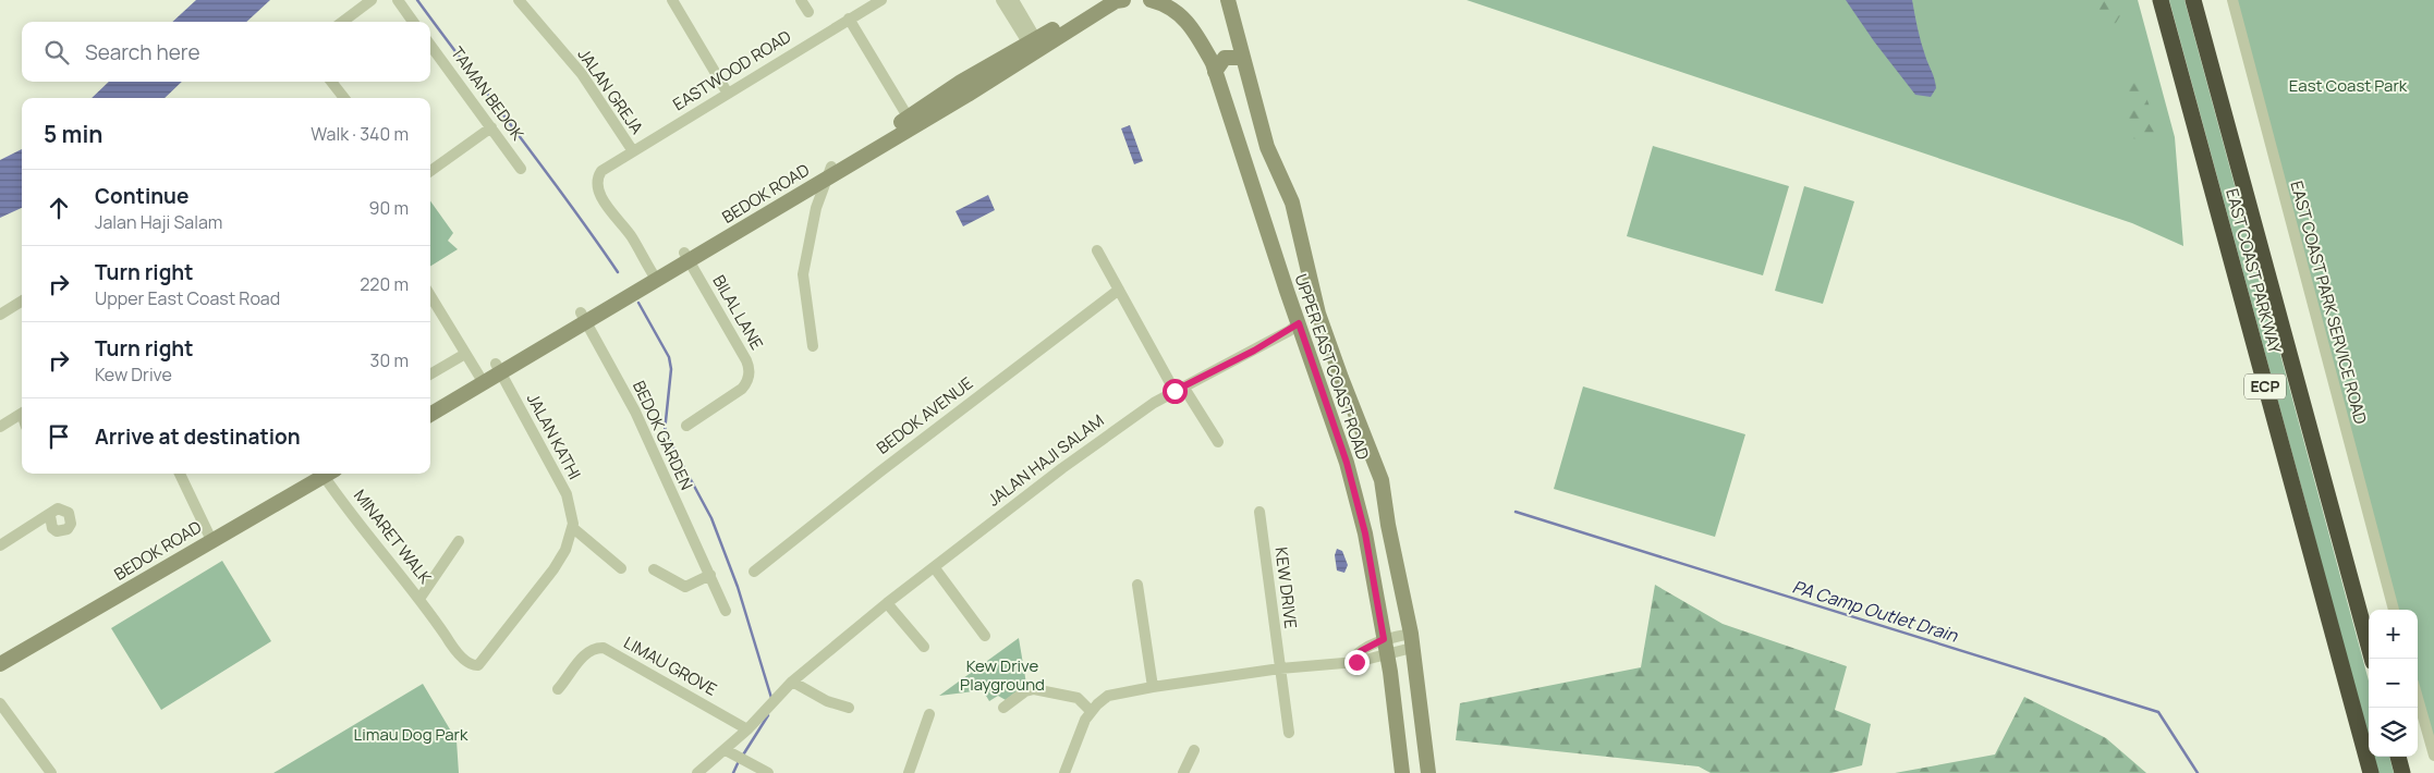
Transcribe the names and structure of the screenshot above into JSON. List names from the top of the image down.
{
  "streets": {
    "highway": ["EAST COAST PARKWAY", "ECP"],
    "main road": ["BEDOK ROAD", "UPPER EAST COAST ROAD"],
    "street": [
      "EASTWOOD ROAD",
      "JALAN GREJA",
      "TAMAN BEDOK",
      "EAST COAST PARK SERVICE ROAD",
      "BILAL LANE",
      "BEDOK AVENUE",
      "BEDOK GARDEN",
      "JALAN KATHI",
      "JALAN HAJI SALAM",
      "MINARET WALK",
      "KEW DRIVE",
      "LIMAU GROVE"
    ]
  },
  "crossings": [
    ["EASTWOOD ROAD", "JALAN GREJA"],
    ["JALAN GREJA", "BEDOK ROAD"],
    ["BEDOK ROAD", "BILAL LANE"],
    ["BEDOK ROAD", "BEDOK GARDEN"],
    ["BEDOK ROAD", "JALAN KATHI"],
    ["UPPER EAST COAST ROAD", "JALAN HAJI SALAM"],
    ["JALAN KATHI", "MINARET WALK"],
    ["JALAN HAJI SALAM", "LIMAU GROVE"]
  ],
  "water": ["PA Camp Outlet Drain"],
  "parks": ["East Coast Park", "Kew Drive Playground", "Limau Dog Park"],
  "page": {
    "search": "Search here",
    "heading": ["5 min", "Walk · 340 m"],
    "list": [
      ["Continue", "Jalan Haji Salam", "90 m"],
      ["Turn right", "Upper East Coast Road", "220 m"],
      ["Turn right", "Kew Drive", "30 m"],
      "Arrive at destination"
    ],
    "map_buttons": ["+", "−"]
  }
}
